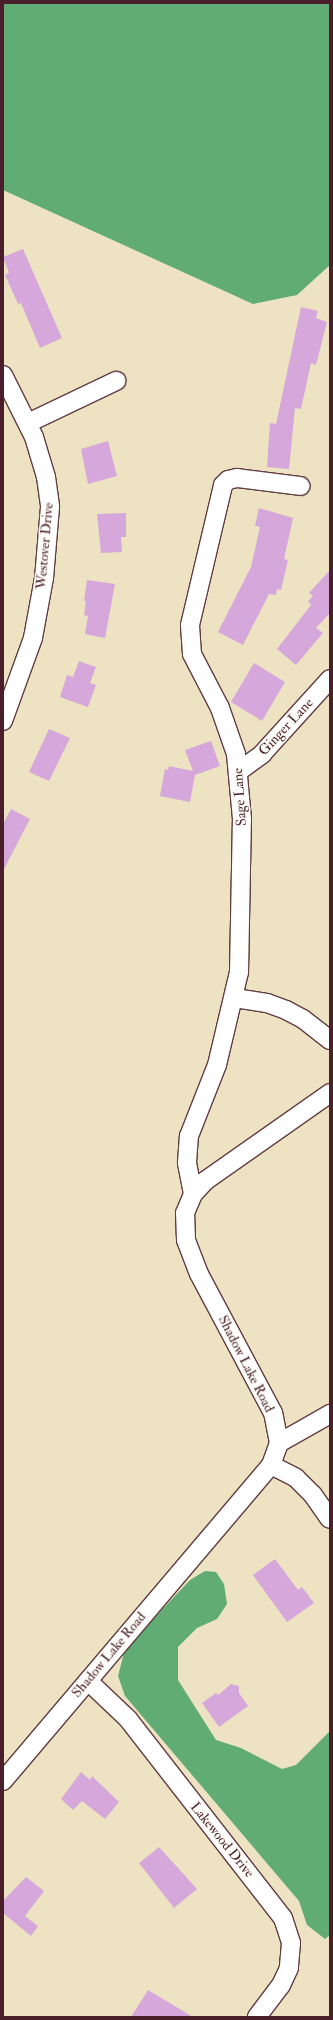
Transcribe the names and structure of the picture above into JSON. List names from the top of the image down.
{
  "streets": {
    "street": [
      "Westover Drive",
      "Ginger Lane",
      "Sage Lane",
      "Shadow Lake Road",
      "Lakewood Drive"
    ]
  },
  "crossings": [
    ["Ginger Lane", "Sage Lane"],
    ["Sage Lane", "Shadow Lake Road"],
    ["Shadow Lake Road", "Lakewood Drive"]
  ]
}
